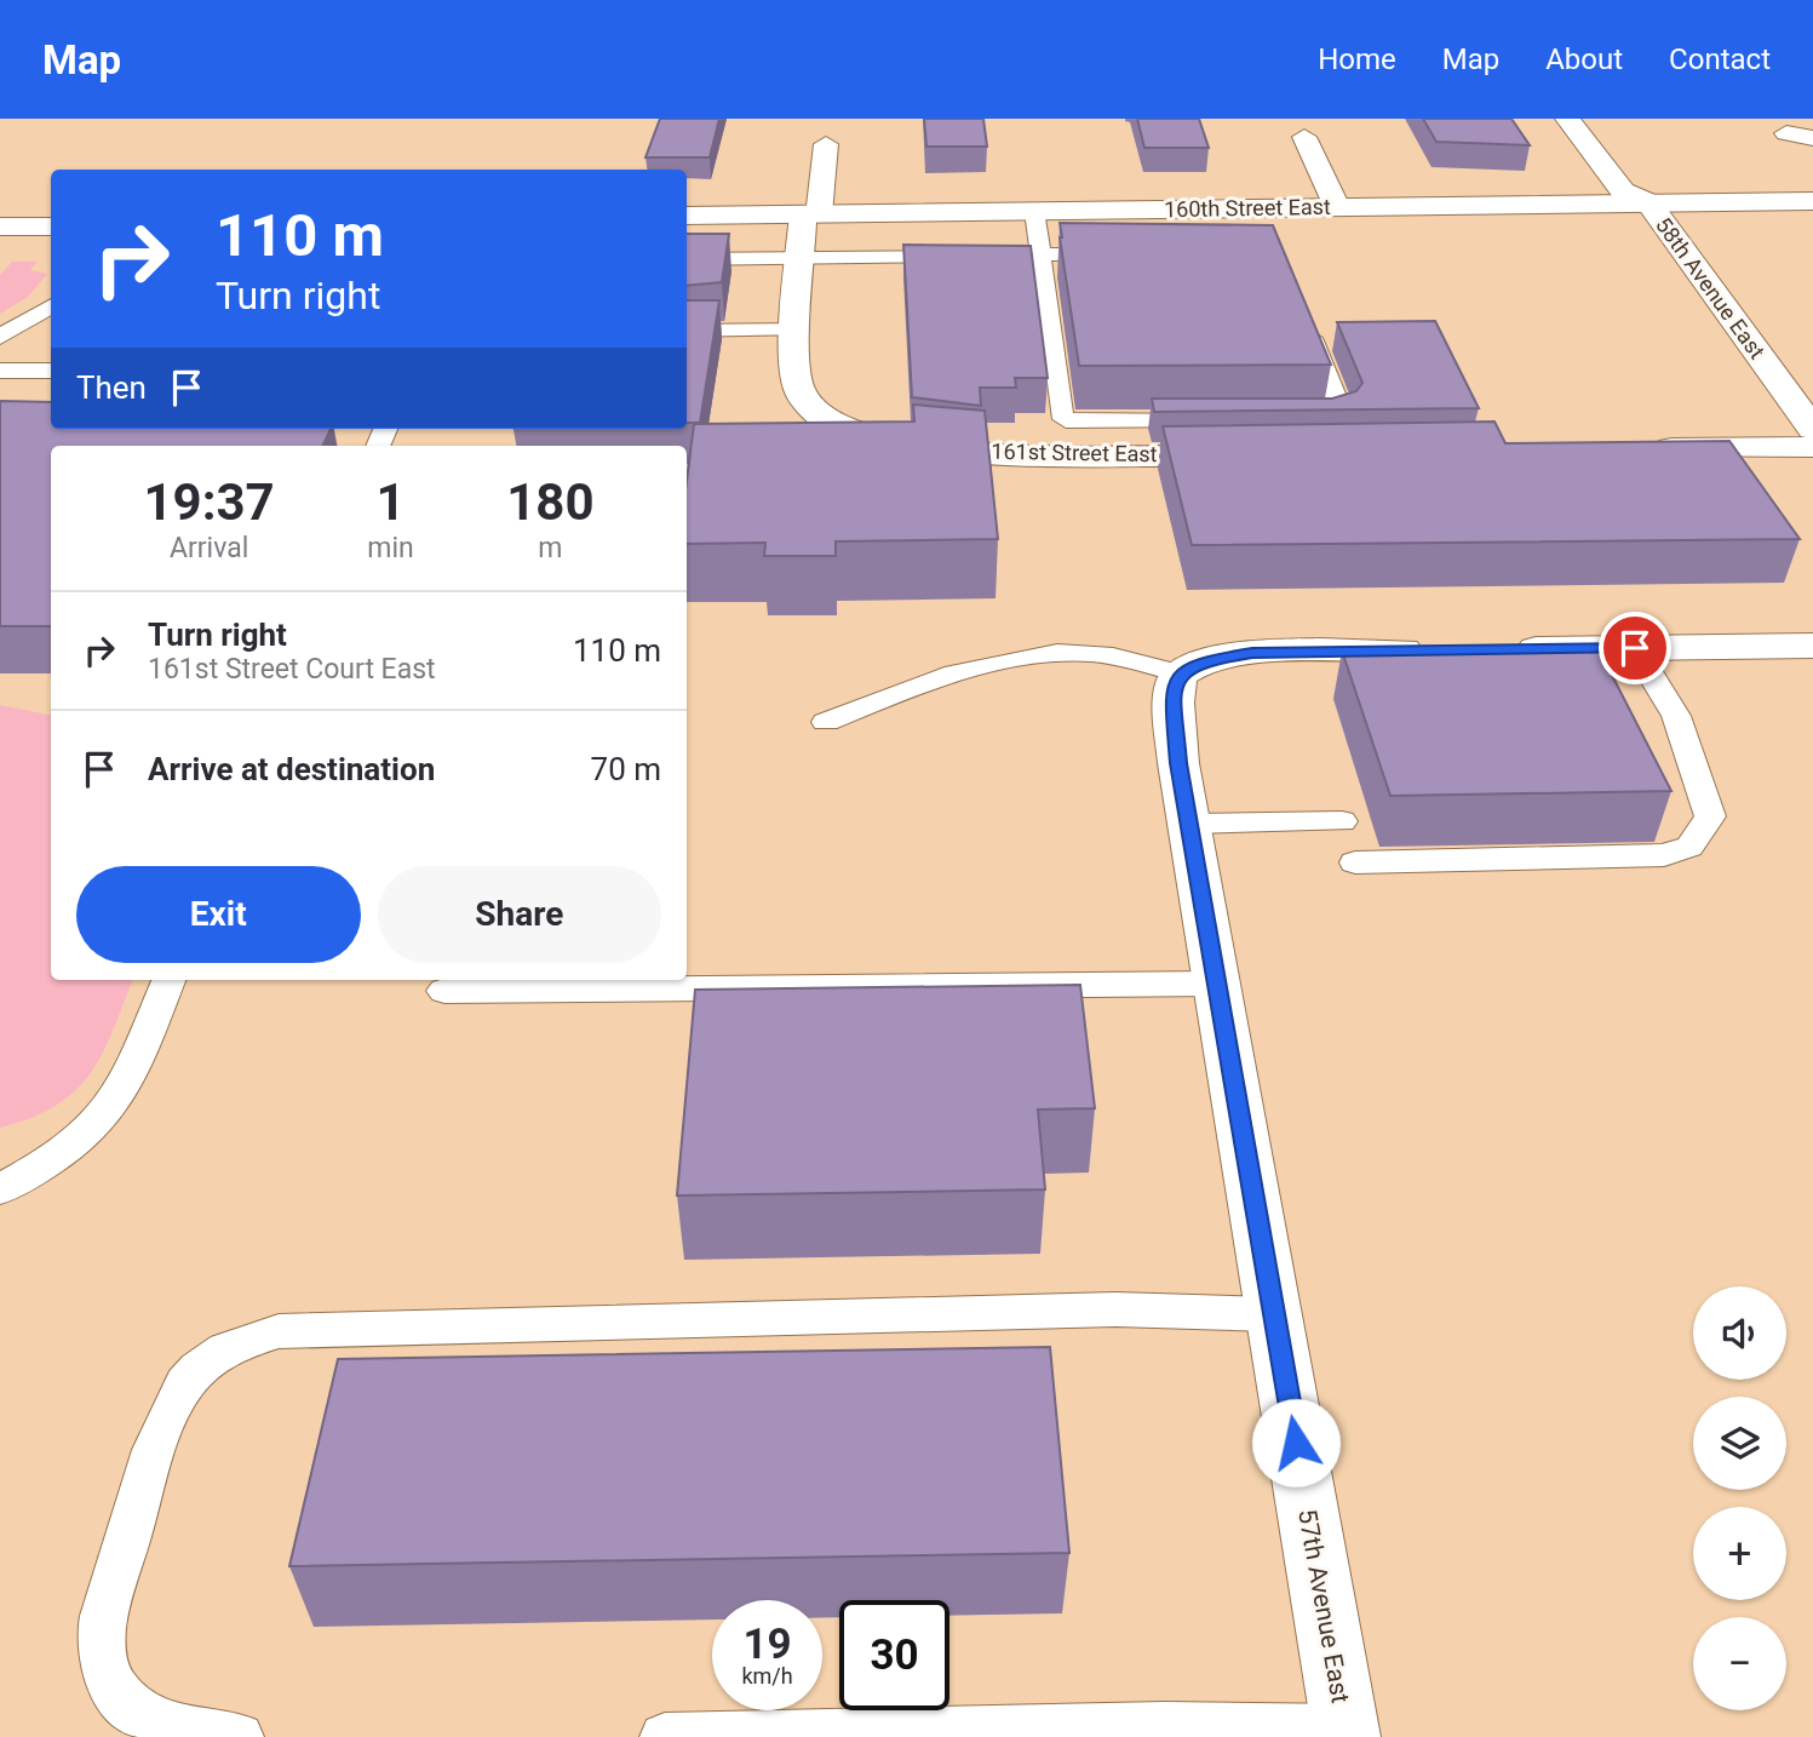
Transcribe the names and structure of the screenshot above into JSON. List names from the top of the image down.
{
  "streets": {
    "street": [
      "160th Street East",
      "58th Avenue East",
      "161st Street East",
      "57th Avenue East"
    ]
  },
  "crossings": [
    ["160th Street East", "58th Avenue East"]
  ],
  "page": {
    "header": "Map",
    "nav": [
      "Home",
      "Map",
      "About",
      "Contact"
    ],
    "turn": ["110 m", "Turn right"],
    "then": "Then",
    "eta": [
      "19:37",
      "Arrival",
      "1",
      "min",
      "180",
      "m"
    ],
    "list": [
      {
        "name": "Turn right",
        "note": "161st Street Court East",
        "value": "110 m"
      },
      {
        "name": "Arrive at destination",
        "value": "70 m"
      }
    ],
    "buttons": ["Exit", "Share"],
    "map_buttons": ["+", "−"],
    "speed": "19 km/h",
    "limit": "30"
  }
}
